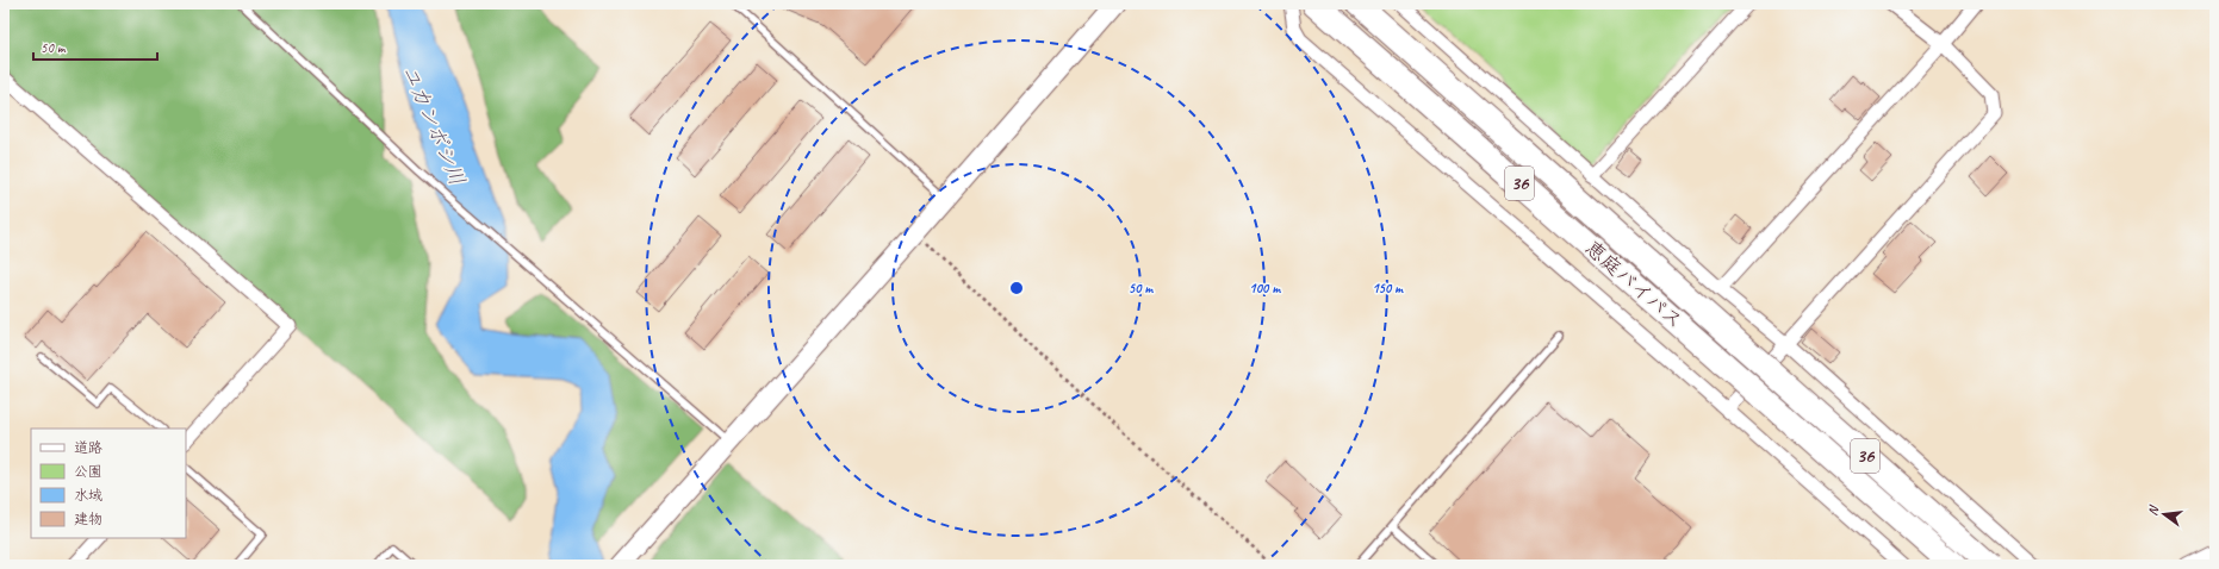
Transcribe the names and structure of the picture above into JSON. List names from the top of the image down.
{
  "streets": {
    "highway": ["36", "恵庭バイパス"]
  },
  "water": ["ユカンボシ川"],
  "legend": [
    "道路",
    "公園",
    "水域",
    "建物"
  ],
  "scale_bar": "50 m",
  "north": "left",
  "rings": ["50 m", "100 m", "150 m"]
}
